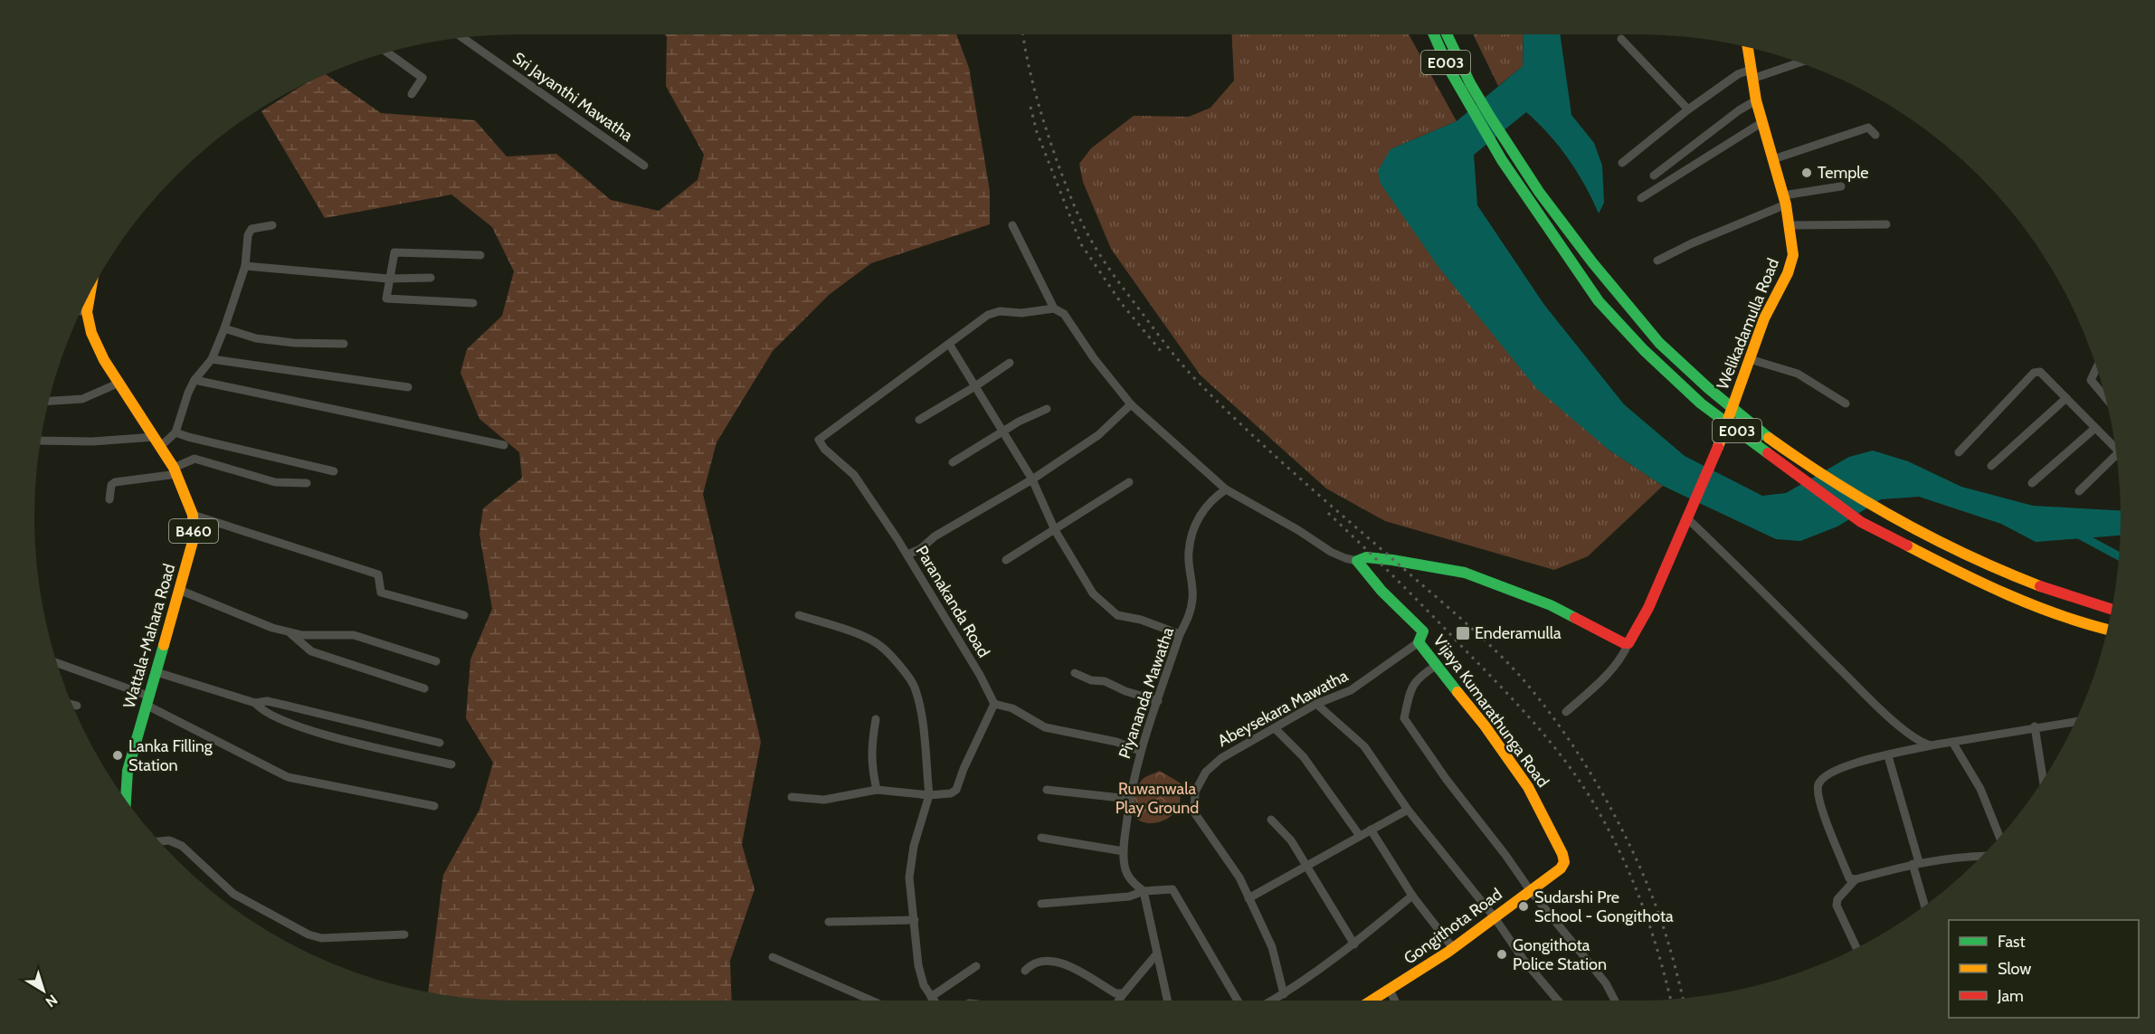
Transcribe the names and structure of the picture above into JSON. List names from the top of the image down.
{
  "streets": {
    "main road": [
      "E003",
      "Welikadamulla Road",
      "B460",
      "Wattala-Mahara Road",
      "Vijaya Kumarathunga Road",
      "Gongithota Road"
    ],
    "street": [
      "Sri Jayanthi Mawatha",
      "Paranakanda Road",
      "Piyananda Mawatha",
      "Abeysekara Mawatha"
    ]
  },
  "crossings": [
    ["Abeysekara Mawatha", "Vijaya Kumarathunga Road"],
    ["Vijaya Kumarathunga Road", "Gongithota Road"]
  ],
  "parks": ["Ruwanwala Play Ground"],
  "places": {
    "other": [
      "Temple",
      "Lanka Filling Station",
      "Sudarshi Pre School - Gongithota",
      "Gongithota Police Station"
    ],
    "transit": ["Enderamulla"]
  },
  "legend": ["Fast", "Slow", "Jam"],
  "north": "bottom right"
}
